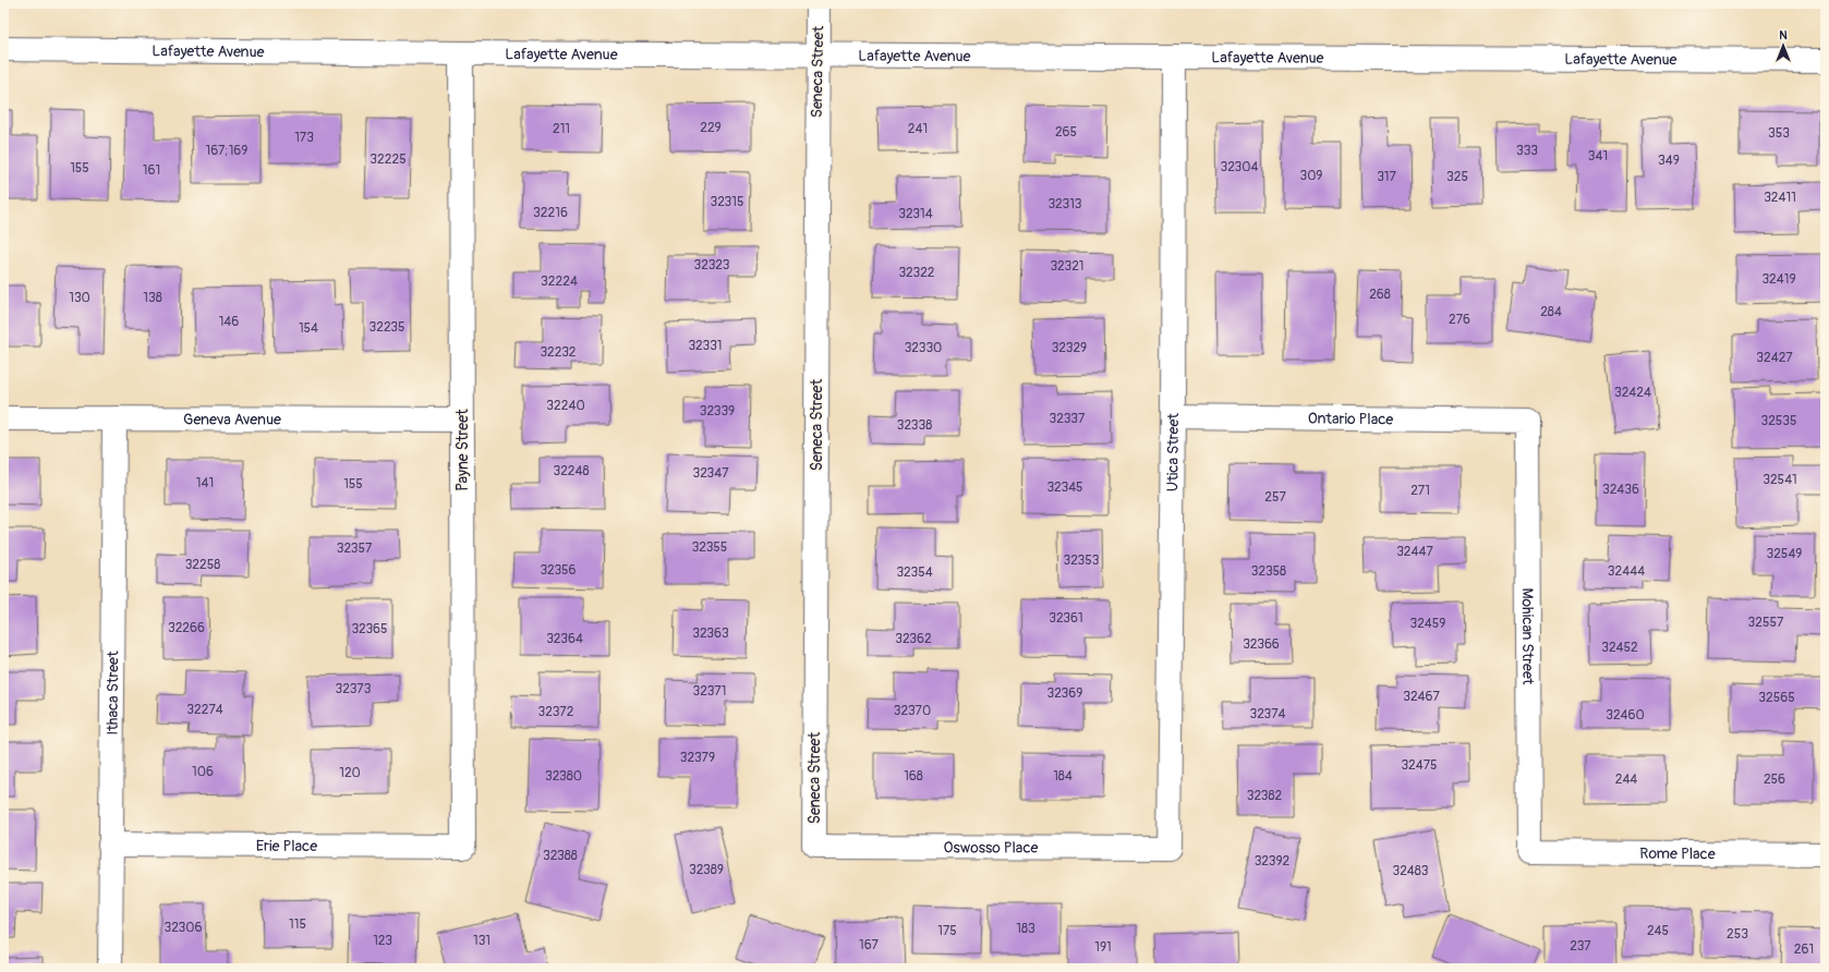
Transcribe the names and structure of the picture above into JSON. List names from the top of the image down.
{
  "streets": {
    "street": [
      "Lafayette Avenue",
      "Seneca Street",
      "Geneva Avenue",
      "Ontario Place",
      "Payne Street",
      "Utica Street",
      "Mohican Street",
      "Ithaca Street",
      "Erie Place",
      "Oswosso Place",
      "Rome Place"
    ]
  },
  "crossings": [
    ["Lafayette Avenue", "Seneca Street"],
    ["Lafayette Avenue", "Payne Street"],
    ["Lafayette Avenue", "Utica Street"],
    ["Seneca Street", "Oswosso Place"],
    ["Geneva Avenue", "Payne Street"],
    ["Geneva Avenue", "Ithaca Street"],
    ["Ontario Place", "Utica Street"],
    ["Ontario Place", "Mohican Street"],
    ["Payne Street", "Erie Place"],
    ["Utica Street", "Oswosso Place"],
    ["Mohican Street", "Rome Place"],
    ["Ithaca Street", "Erie Place"]
  ],
  "house_numbers": [
    "229",
    "211",
    "241",
    "265",
    "353",
    "173",
    "167;169",
    "333",
    "341",
    "32225",
    "349",
    "32304",
    "155",
    "161",
    "309",
    "317",
    "325",
    "32411",
    "32315",
    "32313",
    "32216",
    "32314",
    "32323",
    "32321",
    "32322",
    "32419",
    "32224",
    "268",
    "130",
    "138",
    "284",
    "276",
    "146",
    "32235",
    "154",
    "32331",
    "32330",
    "32329",
    "32232",
    "32427",
    "32424",
    "32240",
    "32339",
    "32337",
    "32535",
    "32338",
    "32248",
    "32347",
    "32541",
    "141",
    "155",
    "32345",
    "32436",
    "271",
    "257",
    "32355",
    "32357",
    "32447",
    "32549",
    "32353",
    "32258",
    "32356",
    "32358",
    "32444",
    "32354",
    "32361",
    "32557",
    "32459",
    "32266",
    "32365",
    "32363",
    "32364",
    "32362",
    "32366",
    "32452",
    "32373",
    "32371",
    "32369",
    "32467",
    "32565",
    "32274",
    "32370",
    "32372",
    "32374",
    "32460",
    "32379",
    "32475",
    "106",
    "120",
    "32380",
    "168",
    "184",
    "244",
    "256",
    "32382",
    "32388",
    "32392",
    "32389",
    "32483",
    "115",
    "32306",
    "183",
    "175",
    "245",
    "253",
    "123",
    "131",
    "167",
    "237",
    "191",
    "261"
  ],
  "north": "top"
}
